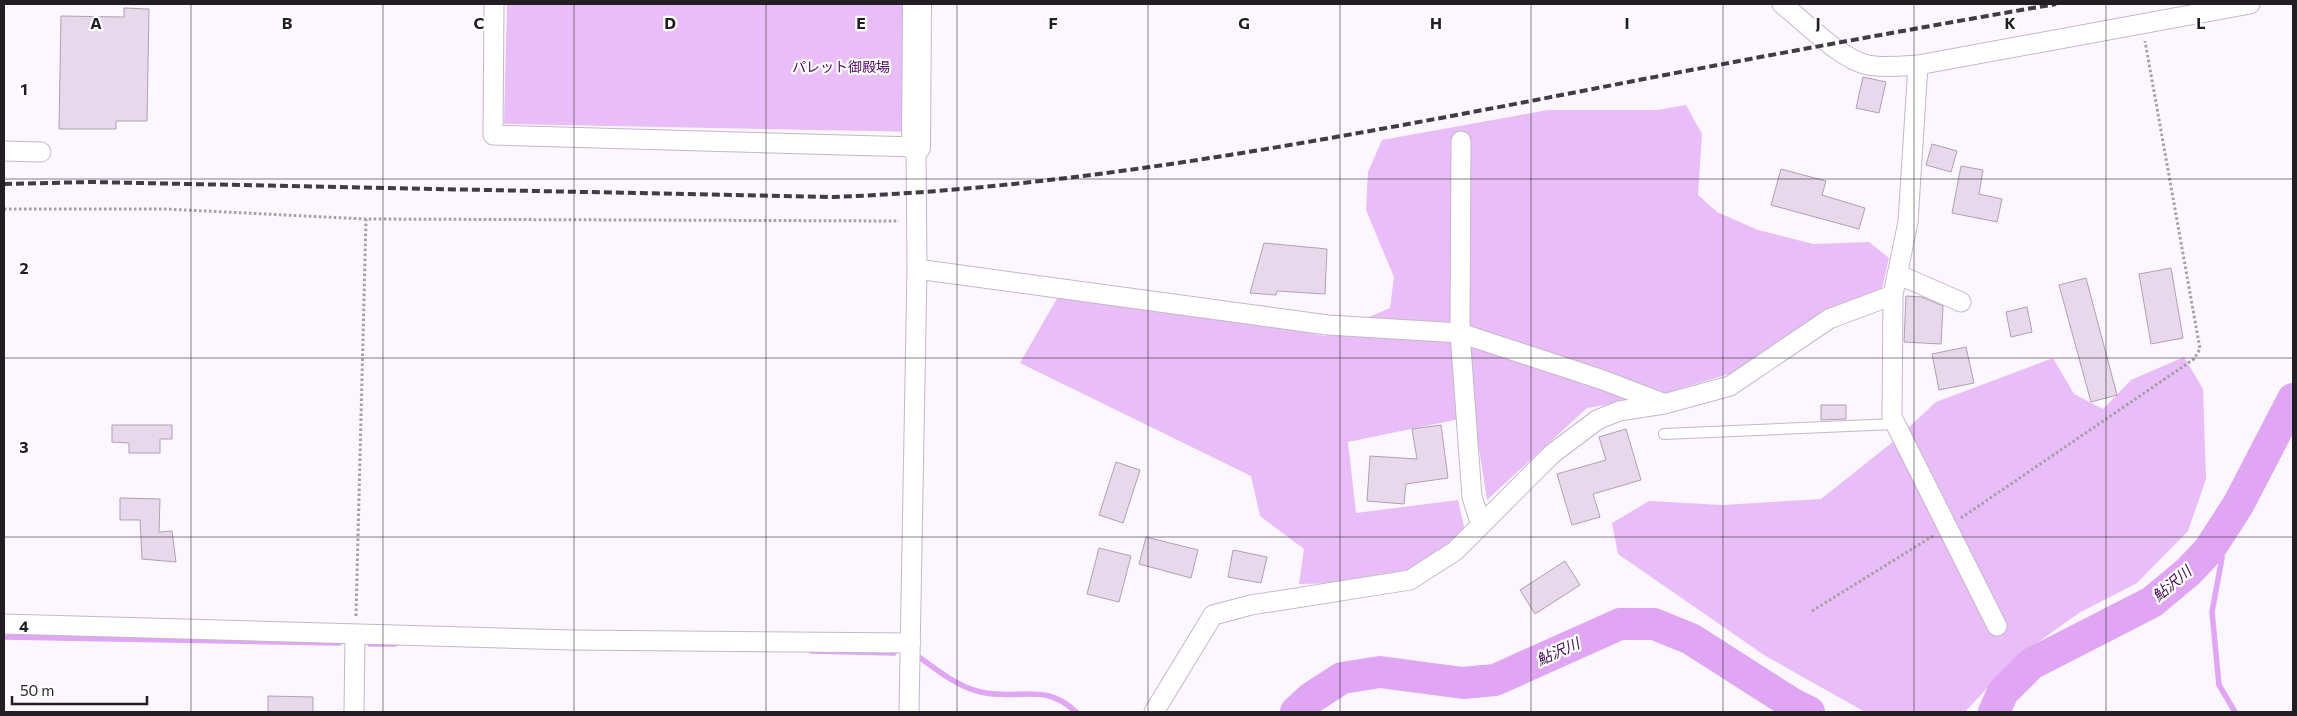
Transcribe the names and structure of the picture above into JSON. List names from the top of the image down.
{
  "water": ["鮎沢川"],
  "parks": ["パレット御殿場"],
  "scale_bar": "50 m",
  "grid": {
    "columns": [
      "A",
      "B",
      "C",
      "D",
      "E",
      "F",
      "G",
      "H",
      "I",
      "J",
      "K",
      "L"
    ],
    "rows": [
      "1",
      "2",
      "3",
      "4"
    ]
  }
}
